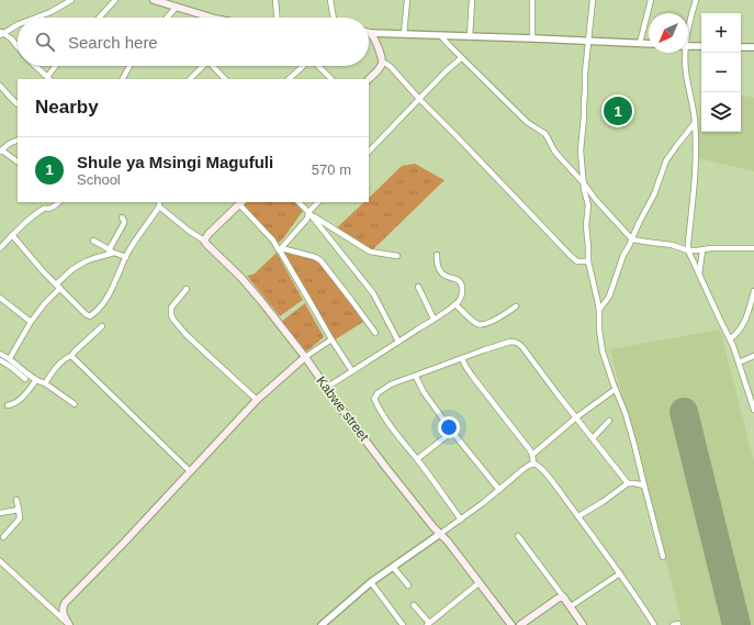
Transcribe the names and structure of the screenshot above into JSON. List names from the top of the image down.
{
  "streets": {
    "main road": ["Kabwe street"]
  },
  "north": "bottom left",
  "page": {
    "map_buttons": ["+", "−"],
    "search": "Search here",
    "heading": "Nearby",
    "pins": "1",
    "list": [
      {
        "mark": "1",
        "name": "Shule ya Msingi Magufuli",
        "note": "School",
        "value": "570 m"
      }
    ]
  }
}
